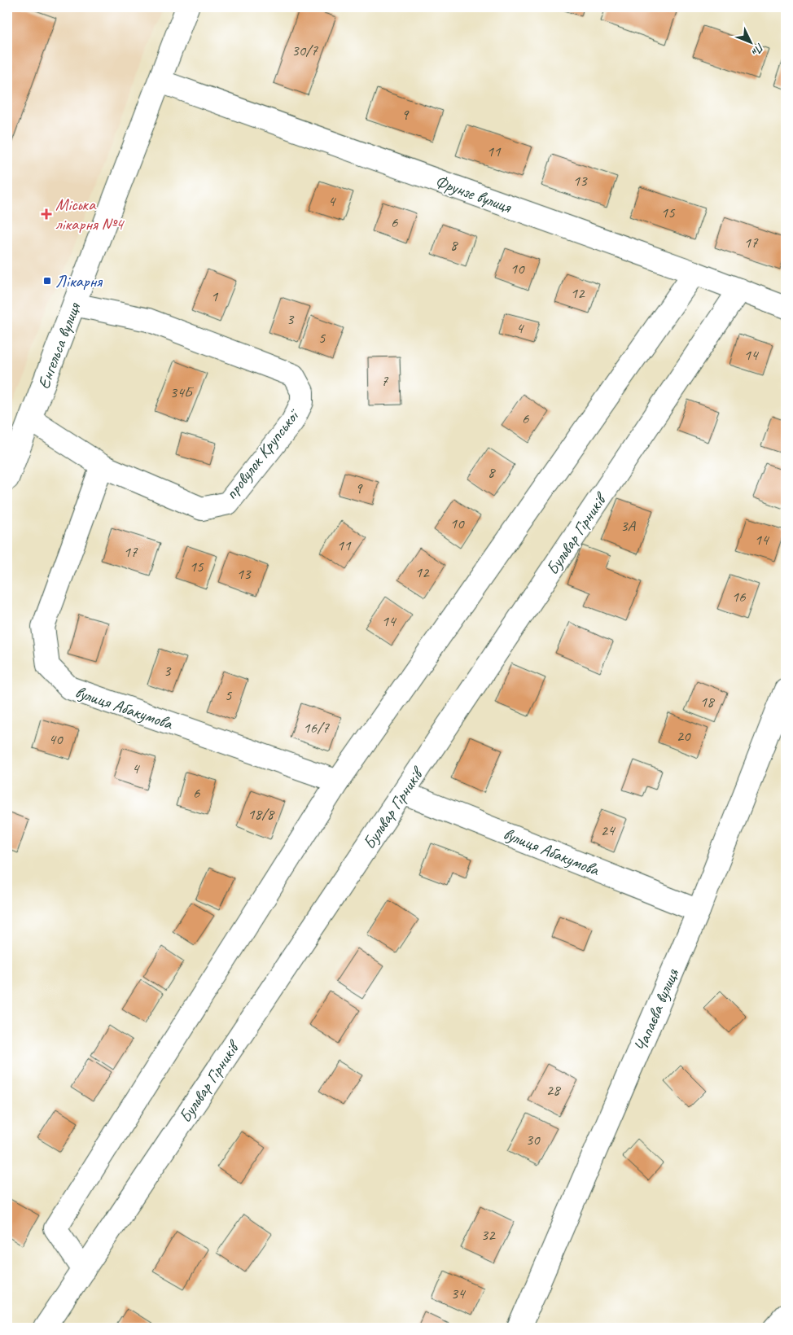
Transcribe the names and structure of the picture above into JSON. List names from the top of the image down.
{
  "streets": {
    "street": [
      "Фрунзе вулиця",
      "Енгельса вулиця",
      "провулок Крупської",
      "Бульвар Гірників",
      "вулиця Абакумова",
      "Чапаєва вулиця"
    ]
  },
  "crossings": [
    ["Фрунзе вулиця", "Енгельса вулиця"],
    ["Фрунзе вулиця", "Бульвар Гірників"],
    ["Енгельса вулиця", "провулок Крупської"],
    ["провулок Крупської", "вулиця Абакумова"],
    ["Бульвар Гірників", "вулиця Абакумова"],
    ["вулиця Абакумова", "Чапаєва вулиця"]
  ],
  "places": {
    "health": ["Міська лікарня №4"],
    "transit": ["Лікарня"]
  },
  "house_numbers": [
    "30/7",
    "9",
    "11",
    "13",
    "4",
    "15",
    "6",
    "17",
    "8",
    "10",
    "12",
    "1",
    "3",
    "4",
    "5",
    "14",
    "7",
    "34Б",
    "6",
    "8",
    "9",
    "10",
    "3А",
    "14",
    "11",
    "17",
    "15",
    "12",
    "13",
    "16",
    "14",
    "3",
    "5",
    "18",
    "16/7",
    "20",
    "40",
    "4",
    "6",
    "18/8",
    "24",
    "28",
    "30",
    "32",
    "34"
  ],
  "north": "bottom right"
}
